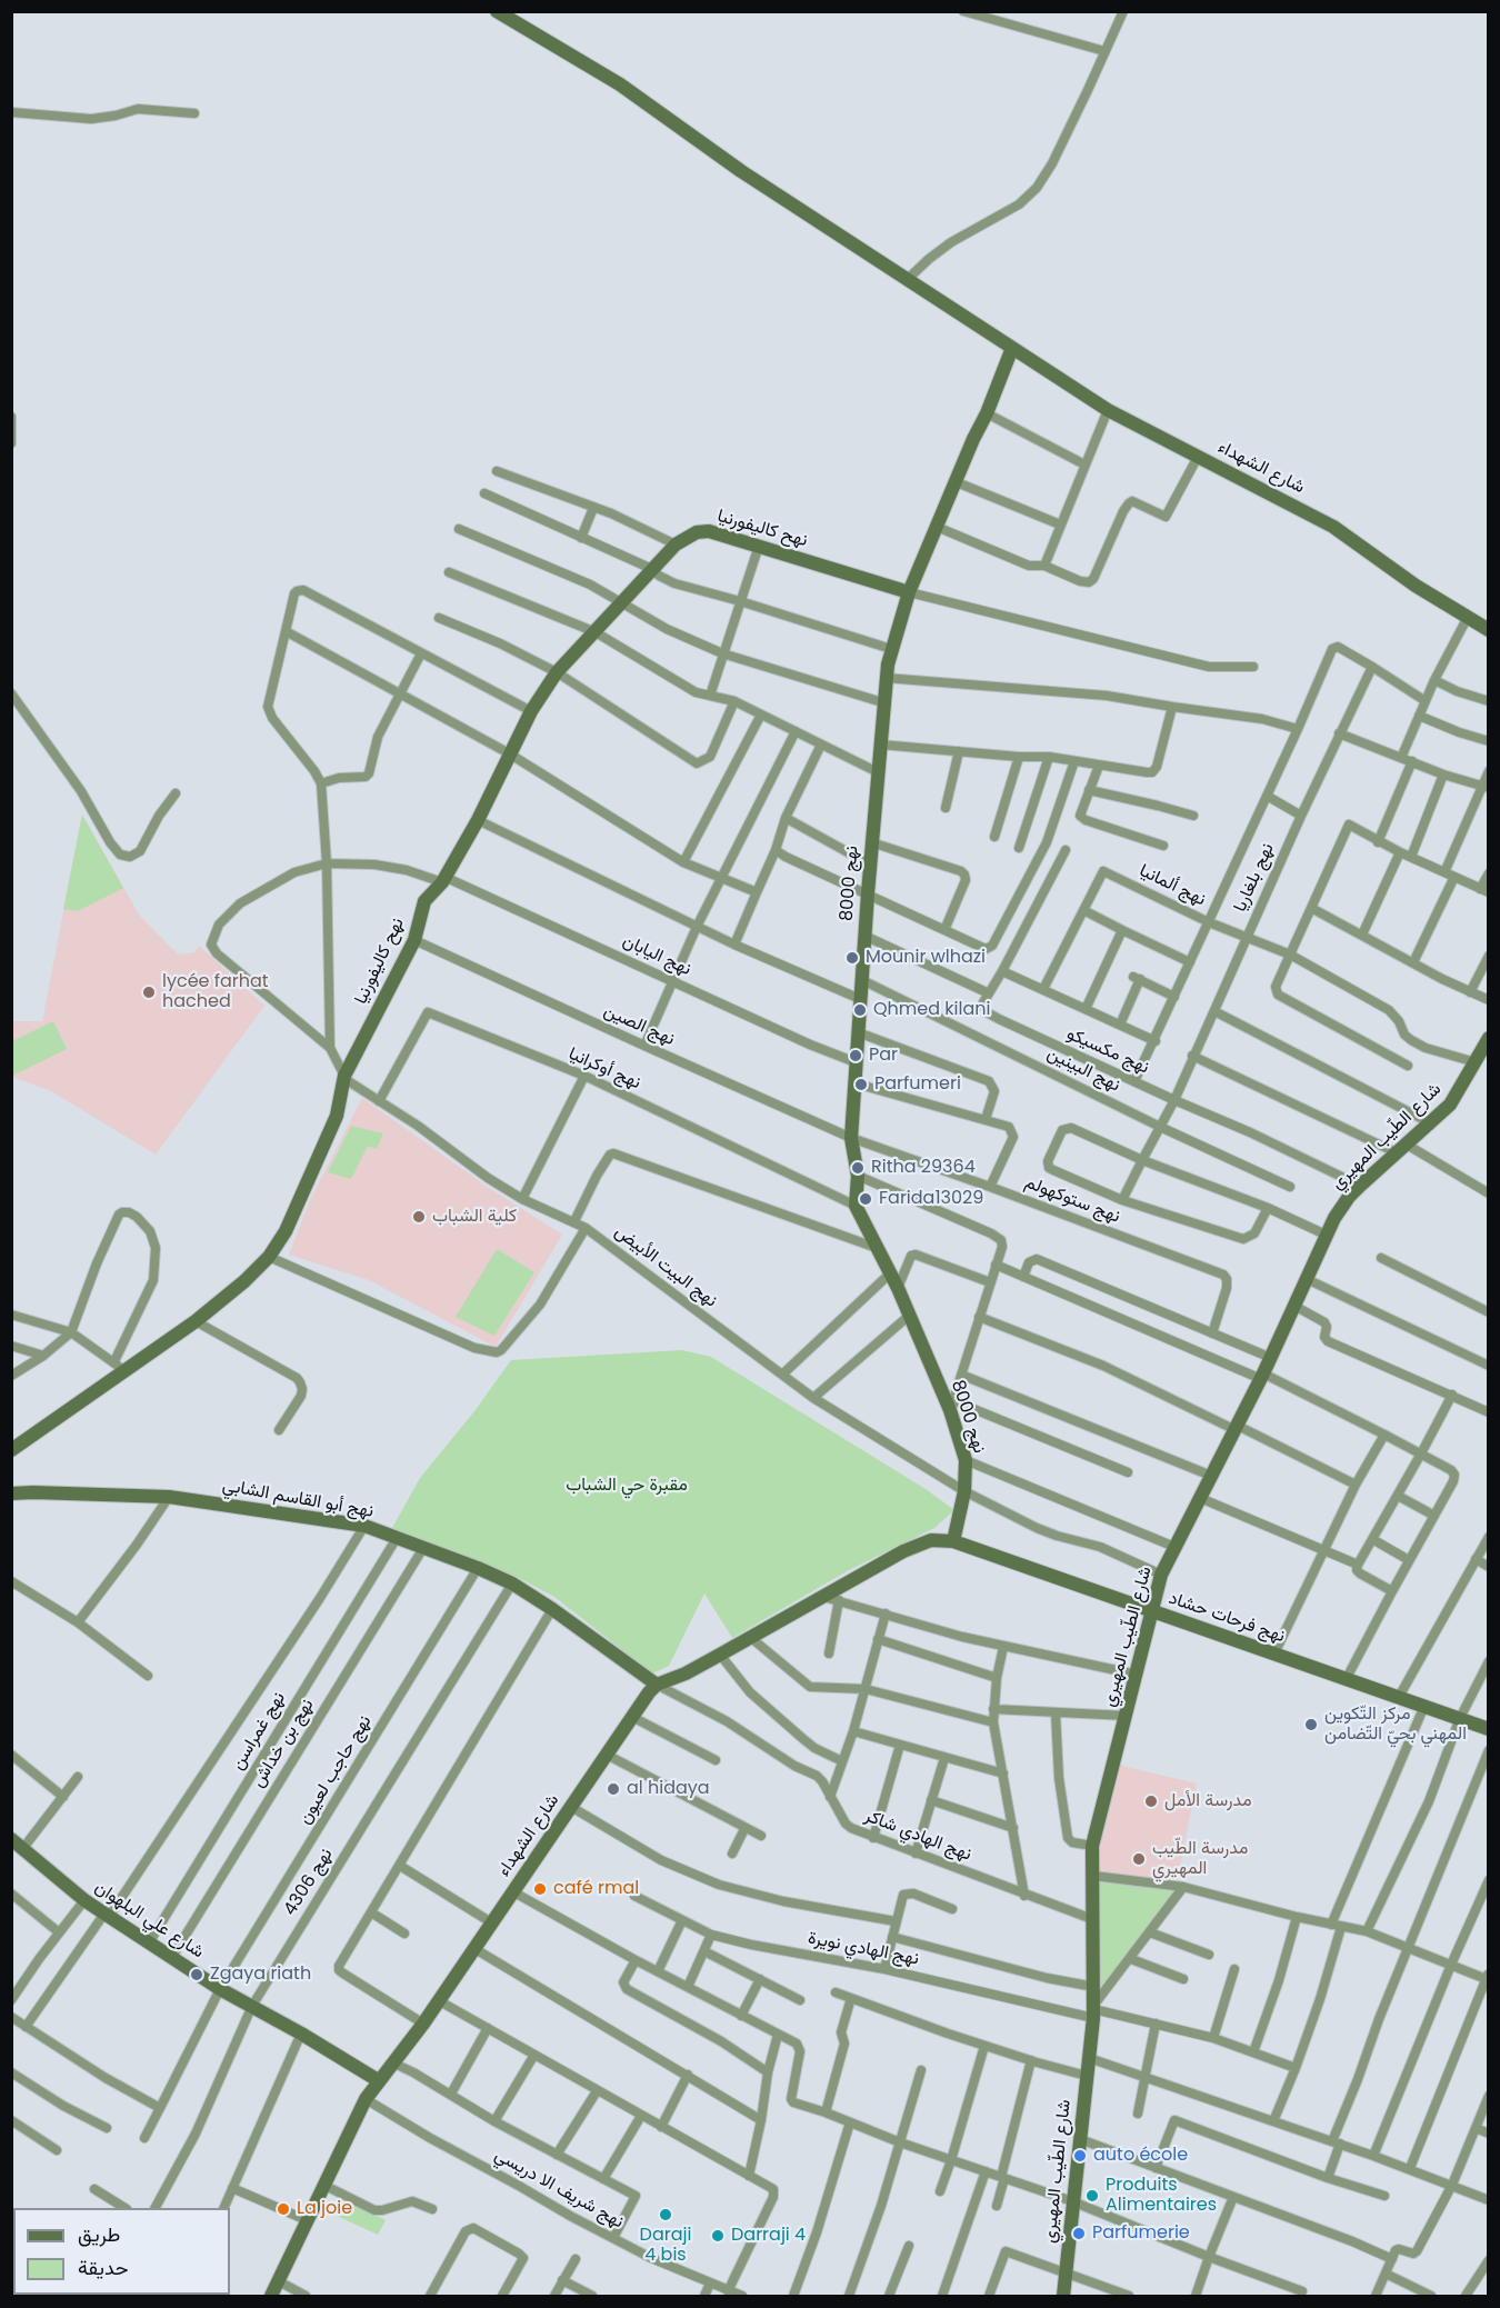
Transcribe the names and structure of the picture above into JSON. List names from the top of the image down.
{
  "streets": {
    "street": [
      "شارع الشهداء",
      "نهح كاليفورنيا",
      "نهج بلغاريا",
      "نهج 8000",
      "نهج ألمانيا",
      "نهج اليابان",
      "نهج الصين",
      "نهج مكسيكو",
      "نهج أوكرانيا",
      "نهج البينين",
      "شارع الطّيب المهيري",
      "نهج ستوكهولم",
      "نهج البيت الأبيض",
      "نهج أبو القاسم الشابي",
      "نهج فرحات حشاد",
      "نهج غمراسن",
      "نهج بن خداش",
      "نهج حاجب لعيون",
      "نهج الهادي شاكر",
      "نهج 4306",
      "شارع علي البلهوان",
      "نهج الهادي نويرة",
      "نهج شريف الا دريسي"
    ]
  },
  "crossings": [
    ["شارع الشهداء", "نهج 8000"],
    ["شارع الشهداء", "نهج أبو القاسم الشابي"],
    ["شارع الشهداء", "نهج الهادي شاكر"],
    ["شارع الشهداء", "شارع علي البلهوان"],
    ["شارع الشهداء", "نهج شريف الا دريسي"],
    ["نهح كاليفورنيا", "نهج 8000"],
    ["نهح كاليفورنيا", "نهج اليابان"],
    ["نهح كاليفورنيا", "نهج الصين"],
    ["نهح كاليفورنيا", "نهج البيت الأبيض"],
    ["نهج بلغاريا", "نهج ألمانيا"],
    ["نهج بلغاريا", "نهج مكسيكو"],
    ["نهج بلغاريا", "نهج البينين"],
    ["نهج 8000", "نهج اليابان"],
    ["نهج 8000", "نهج الصين"],
    ["نهج 8000", "نهج أوكرانيا"],
    ["نهج 8000", "نهج البينين"],
    ["نهج 8000", "نهج ستوكهولم"],
    ["نهج 8000", "نهج البيت الأبيض"],
    ["نهج 8000", "نهج فرحات حشاد"],
    ["نهج ألمانيا", "شارع الطّيب المهيري"],
    ["نهج الصين", "نهج ستوكهولم"],
    ["نهج مكسيكو", "شارع الطّيب المهيري"],
    ["نهج أوكرانيا", "نهج البيت الأبيض"],
    ["شارع الطّيب المهيري", "نهج البيت الأبيض"],
    ["شارع الطّيب المهيري", "نهج فرحات حشاد"],
    ["شارع الطّيب المهيري", "نهج الهادي شاكر"],
    ["شارع الطّيب المهيري", "نهج الهادي نويرة"],
    ["نهج أبو القاسم الشابي", "نهج غمراسن"],
    ["نهج أبو القاسم الشابي", "نهج بن خداش"],
    ["نهج أبو القاسم الشابي", "نهج حاجب لعيون"],
    ["نهج أبو القاسم الشابي", "نهج الهادي شاكر"],
    ["نهج أبو القاسم الشابي", "نهج 4306"],
    ["نهج غمراسن", "شارع علي البلهوان"],
    ["نهج بن خداش", "شارع علي البلهوان"],
    ["نهج حاجب لعيون", "شارع علي البلهوان"],
    ["نهج 4306", "شارع علي البلهوان"]
  ],
  "parks": ["مقبرة حي الشباب"],
  "places": [
    "Mounir wlhazi",
    "lycée farhat hached",
    "Qhmed kilani",
    "Par",
    "Parfumeri",
    "Ritha 29364",
    "Farida13029",
    "كلية الشباب",
    "مركز التّكوين المهني بحيّ التّضامن",
    "al hidaya",
    "مدرسة الأمل",
    "مدرسة الطّيب المهيري",
    "café rmal",
    "Zgaya riath",
    "auto école",
    "Produits Alimentaires",
    "La joie",
    "Daraji 4 bis",
    "Parfumerie",
    "Darraji 4"
  ],
  "legend": ["طريق", "حديقة"]
}
